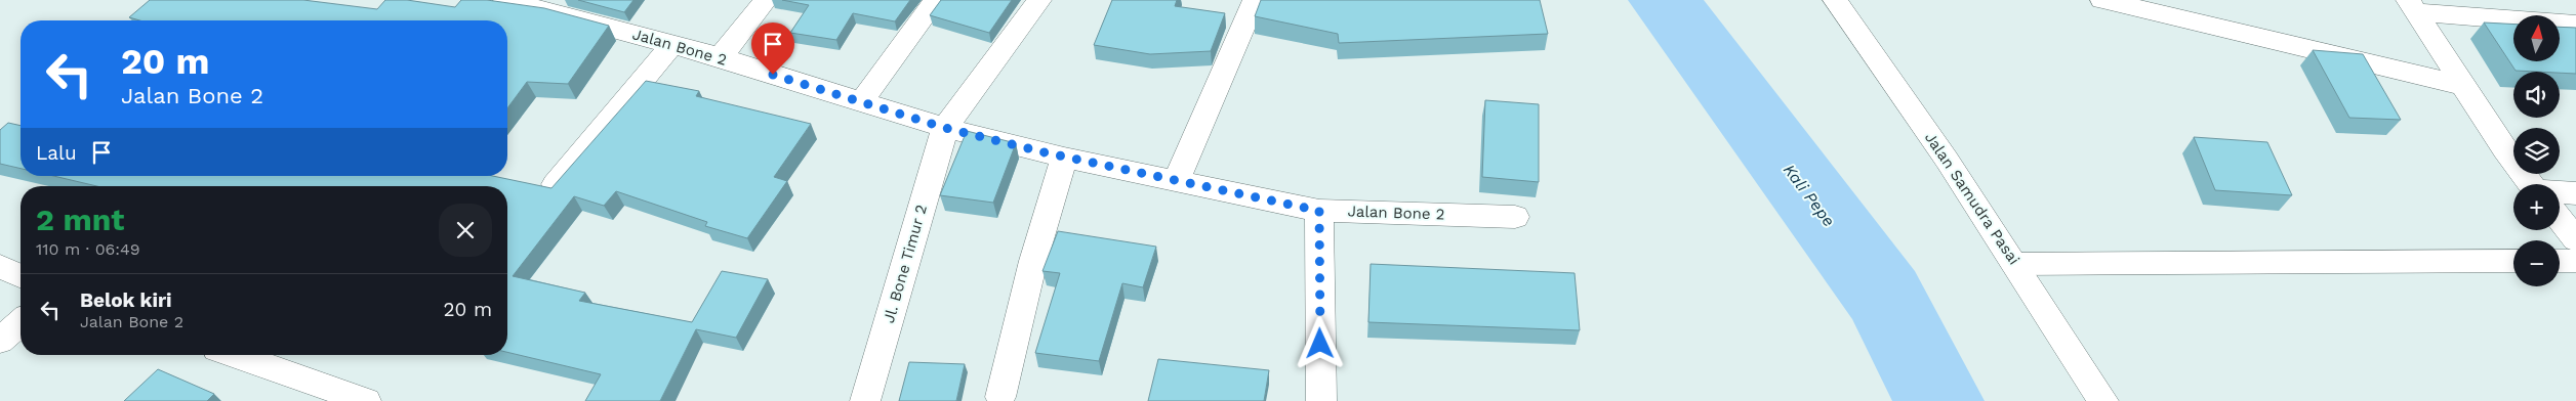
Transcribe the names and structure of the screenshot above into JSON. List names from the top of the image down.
{
  "streets": {
    "street": ["Jalan Bone 2", "Jalan Samudra Pasai", "Jl. Bone Timur 2"]
  },
  "crossings": [
    ["Jalan Bone 2", "Jl. Bone Timur 2"]
  ],
  "water": ["Kali Pepe"],
  "north": "top",
  "page": {
    "map_buttons": ["+", "−"],
    "turn": ["20 m", "Jalan Bone 2"],
    "then": "Lalu",
    "heading": ["2 mnt", "110 m · 06:49"],
    "list": [
      {
        "name": "Belok kiri",
        "note": "Jalan Bone 2",
        "value": "20 m"
      }
    ]
  }
}
